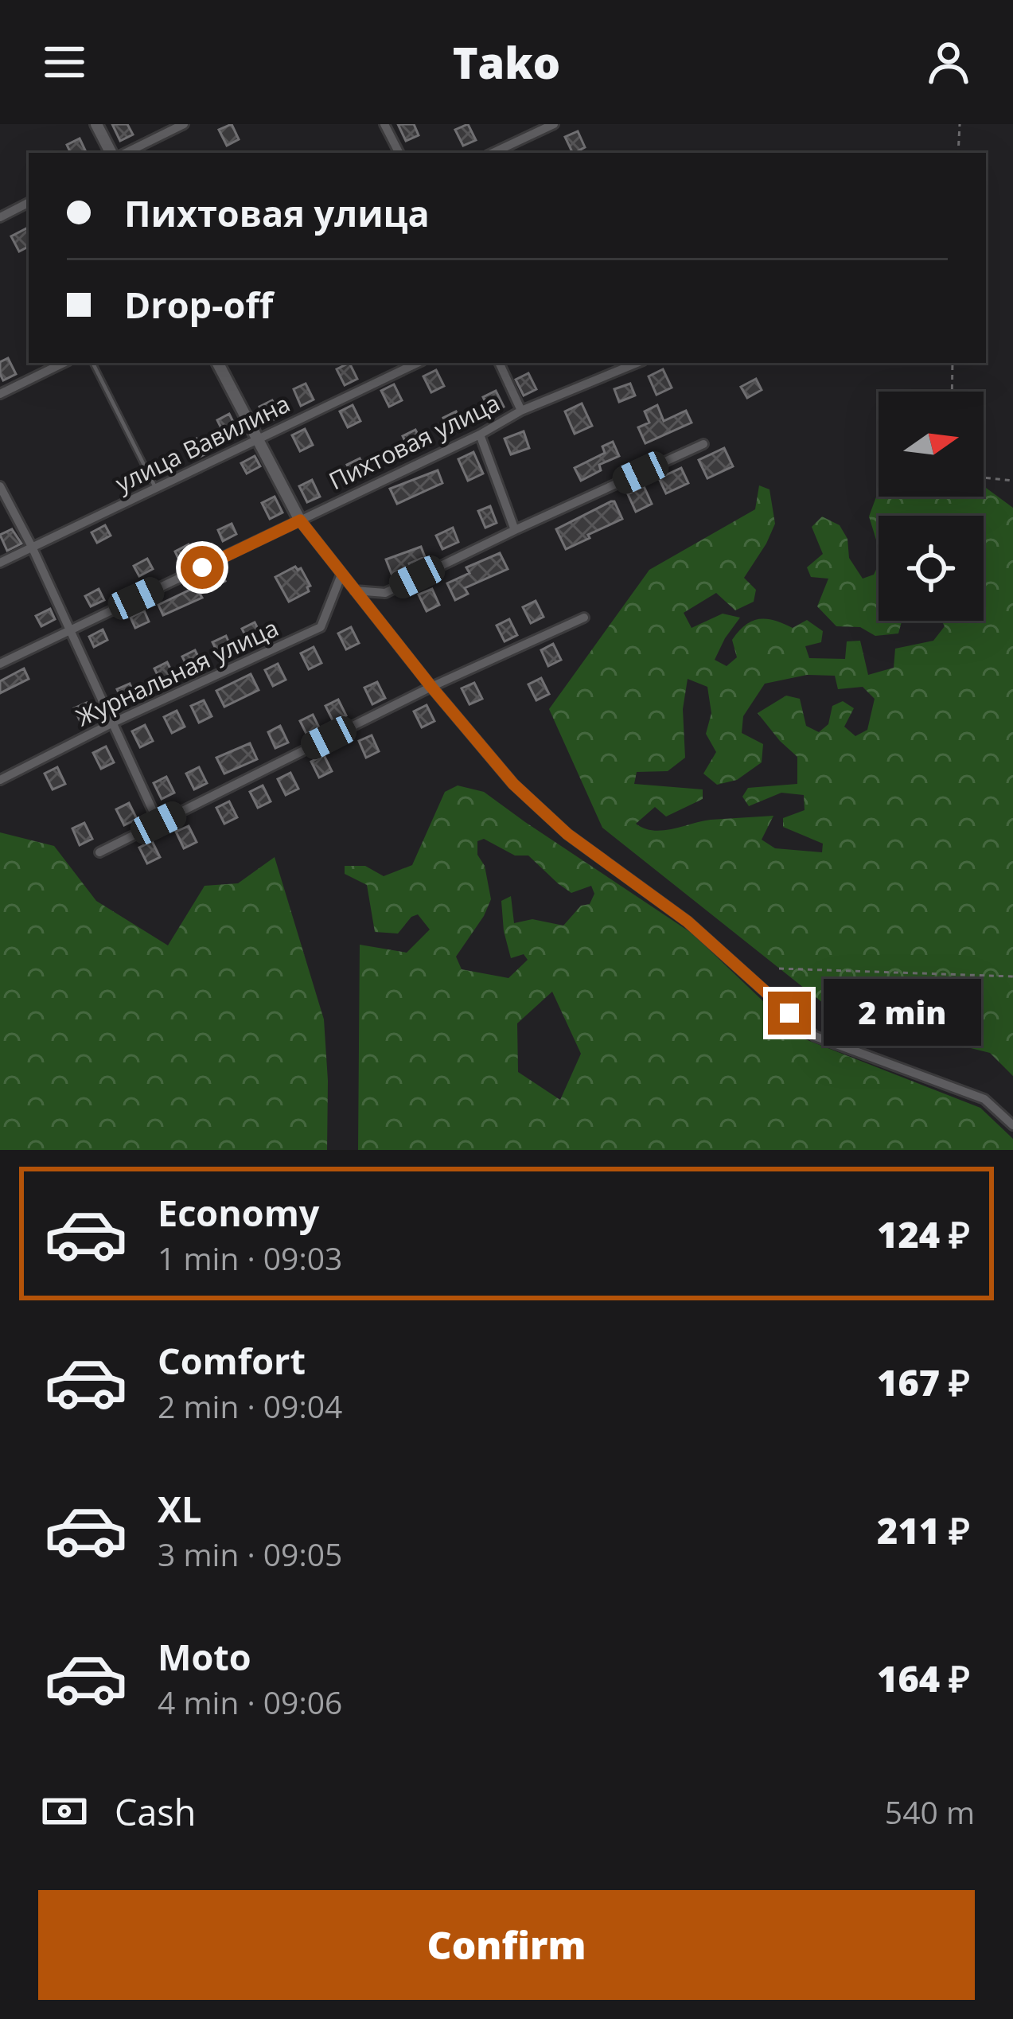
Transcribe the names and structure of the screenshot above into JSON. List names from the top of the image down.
{
  "streets": {
    "street": ["Пихтовая улица", "улица Вавилина", "Журнальная улица"]
  },
  "north": "right",
  "page": {
    "header": "Tako",
    "banner": ["Пихтовая улица", "Drop-off"],
    "bubble": "2 min",
    "list": [
      {
        "name": "Economy",
        "note": "1 min · 09:03",
        "value": "124 ₽"
      },
      {
        "name": "Comfort",
        "note": "2 min · 09:04",
        "value": "167 ₽"
      },
      {
        "name": "XL",
        "note": "3 min · 09:05",
        "value": "211 ₽"
      },
      {
        "name": "Moto",
        "note": "4 min · 09:06",
        "value": "164 ₽"
      }
    ],
    "pay": ["Cash", "540 m"],
    "buttons": "Confirm"
  }
}
